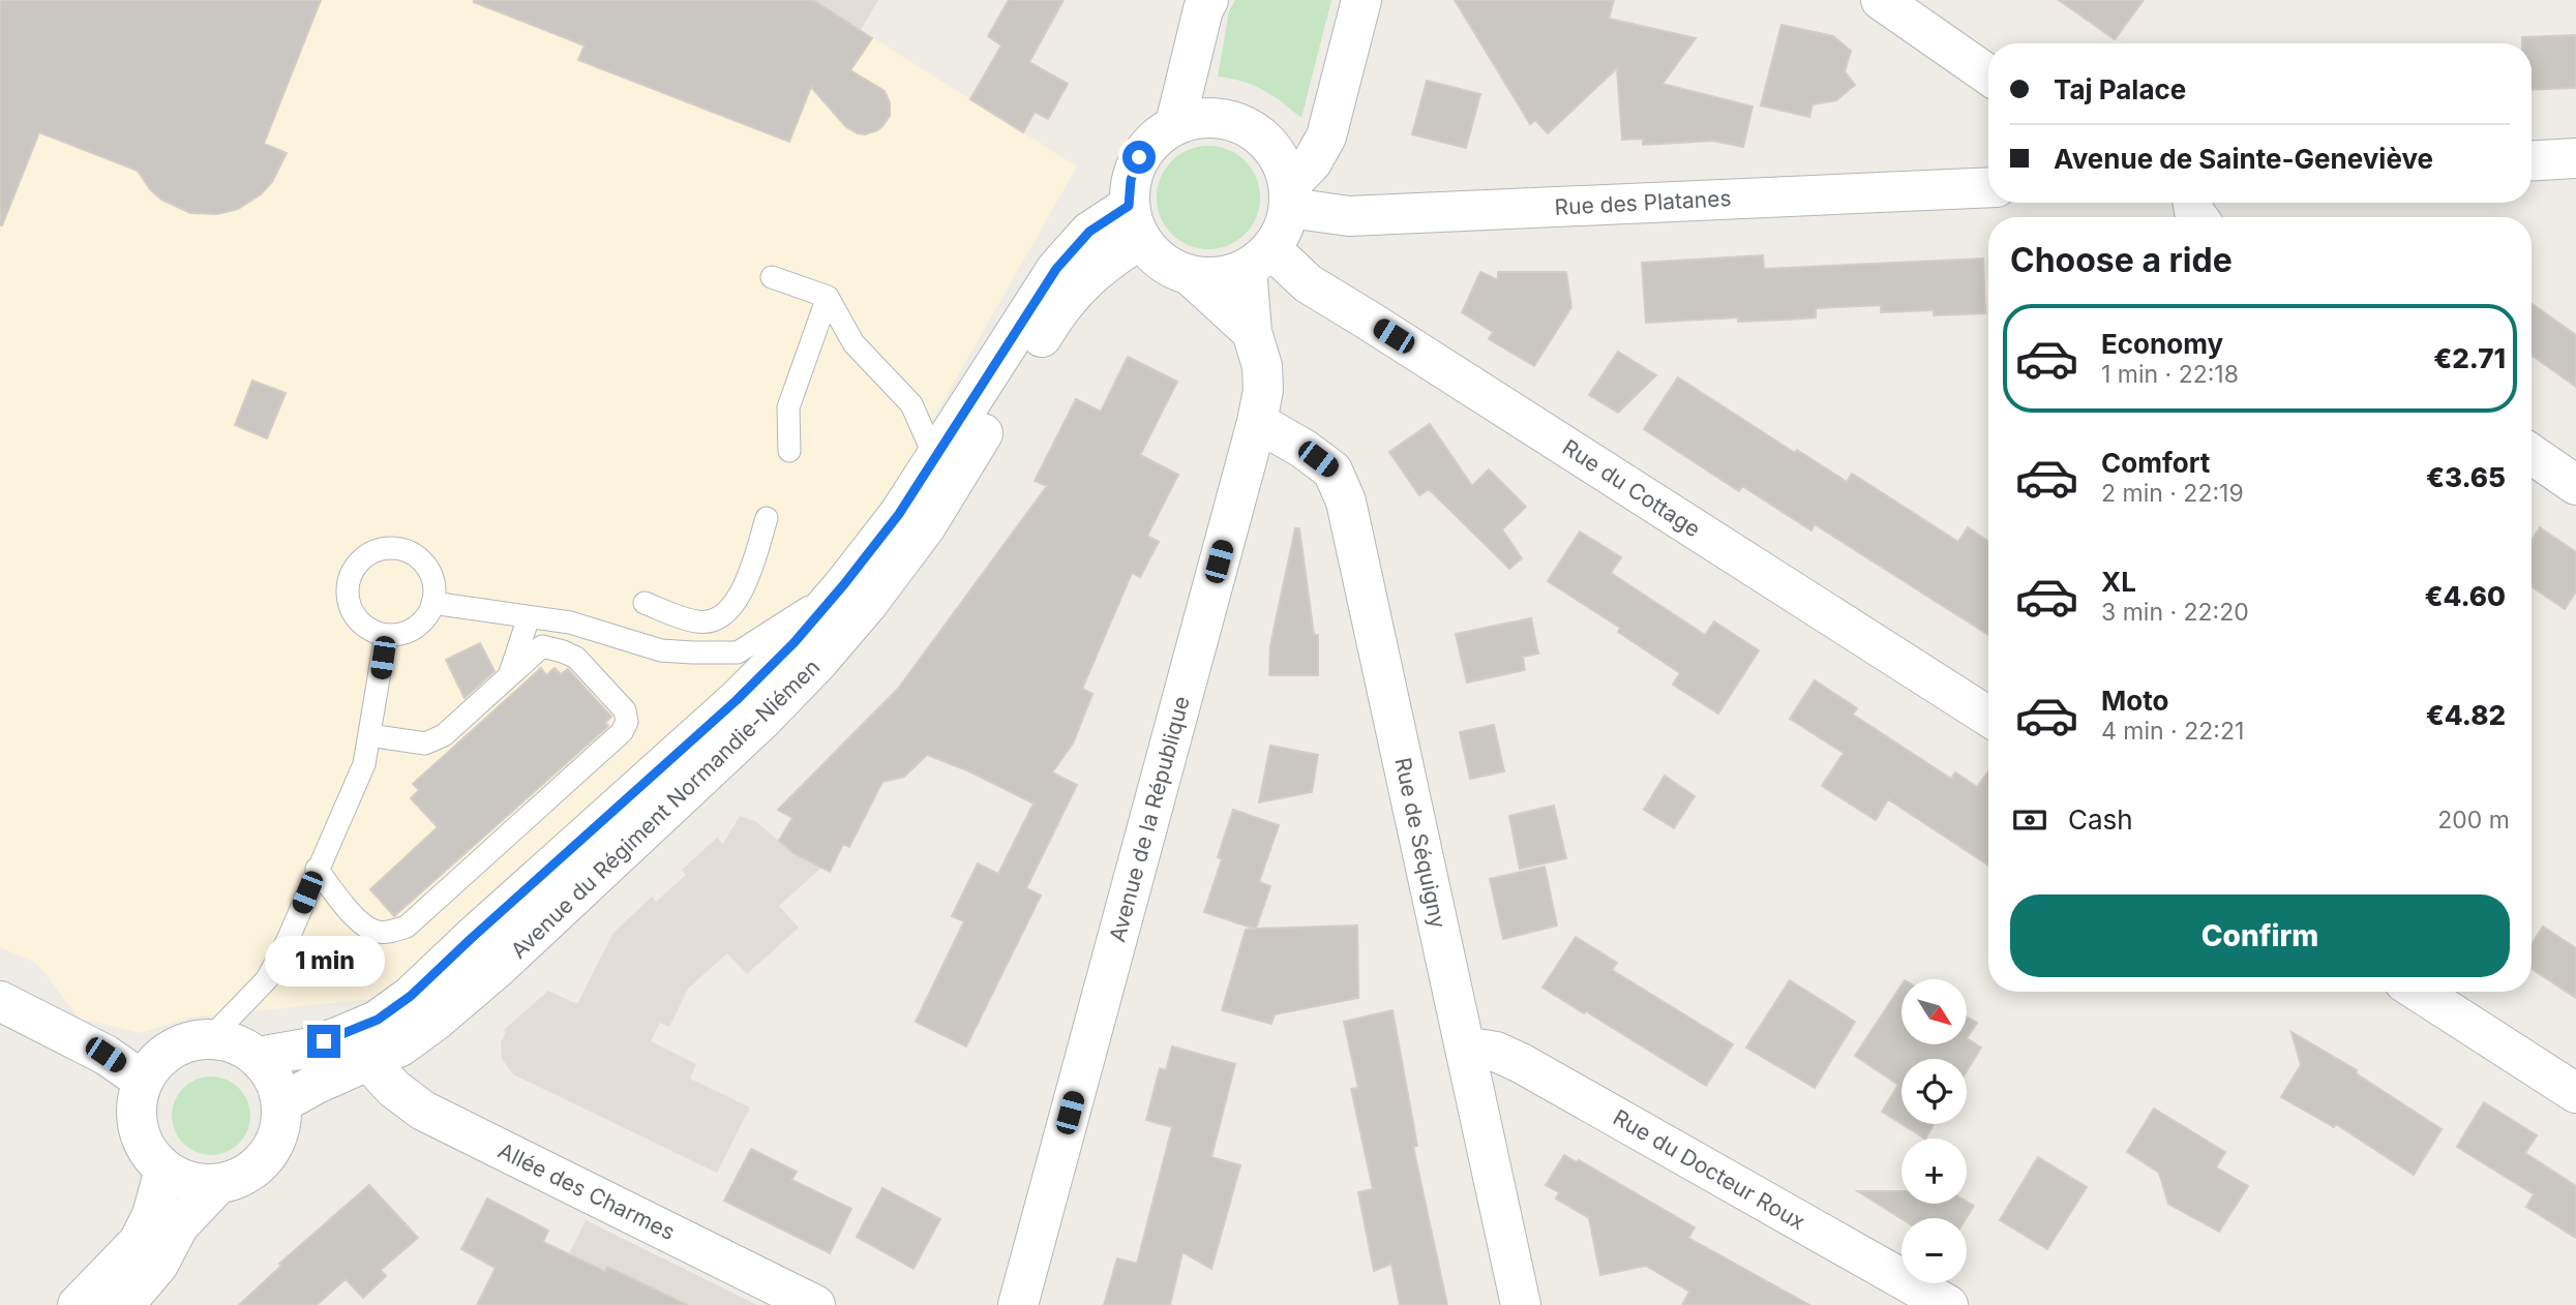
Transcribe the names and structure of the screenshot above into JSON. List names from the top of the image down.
{
  "streets": {
    "street": [
      "Rue des Platanes",
      "Rue du Cottage",
      "Avenue du Régiment Normandie-Niémen",
      "Avenue de la République",
      "Rue de Séquigny",
      "Rue du Docteur Roux",
      "Allée des Charmes"
    ]
  },
  "crossings": [
    ["Rue des Platanes", "Rue du Cottage"],
    ["Rue des Platanes", "Avenue du Régiment Normandie-Niémen"],
    ["Rue des Platanes", "Avenue de la République"],
    ["Rue du Cottage", "Avenue du Régiment Normandie-Niémen"],
    ["Rue du Cottage", "Avenue de la République"],
    ["Avenue du Régiment Normandie-Niémen", "Avenue de la République"],
    ["Avenue du Régiment Normandie-Niémen", "Allée des Charmes"],
    ["Avenue de la République", "Rue de Séquigny"],
    ["Rue de Séquigny", "Rue du Docteur Roux"]
  ],
  "north": "bottom right",
  "page": {
    "banner": ["Taj Palace", "Avenue de Sainte-Geneviève"],
    "heading": "Choose a ride",
    "list": [
      {
        "name": "Economy",
        "note": "1 min · 22:18",
        "value": "€2.71"
      },
      {
        "name": "Comfort",
        "note": "2 min · 22:19",
        "value": "€3.65"
      },
      {
        "name": "XL",
        "note": "3 min · 22:20",
        "value": "€4.60"
      },
      {
        "name": "Moto",
        "note": "4 min · 22:21",
        "value": "€4.82"
      }
    ],
    "pay": ["Cash", "200 m"],
    "buttons": "Confirm",
    "bubble": "1 min",
    "map_buttons": ["+", "−"]
  }
}
